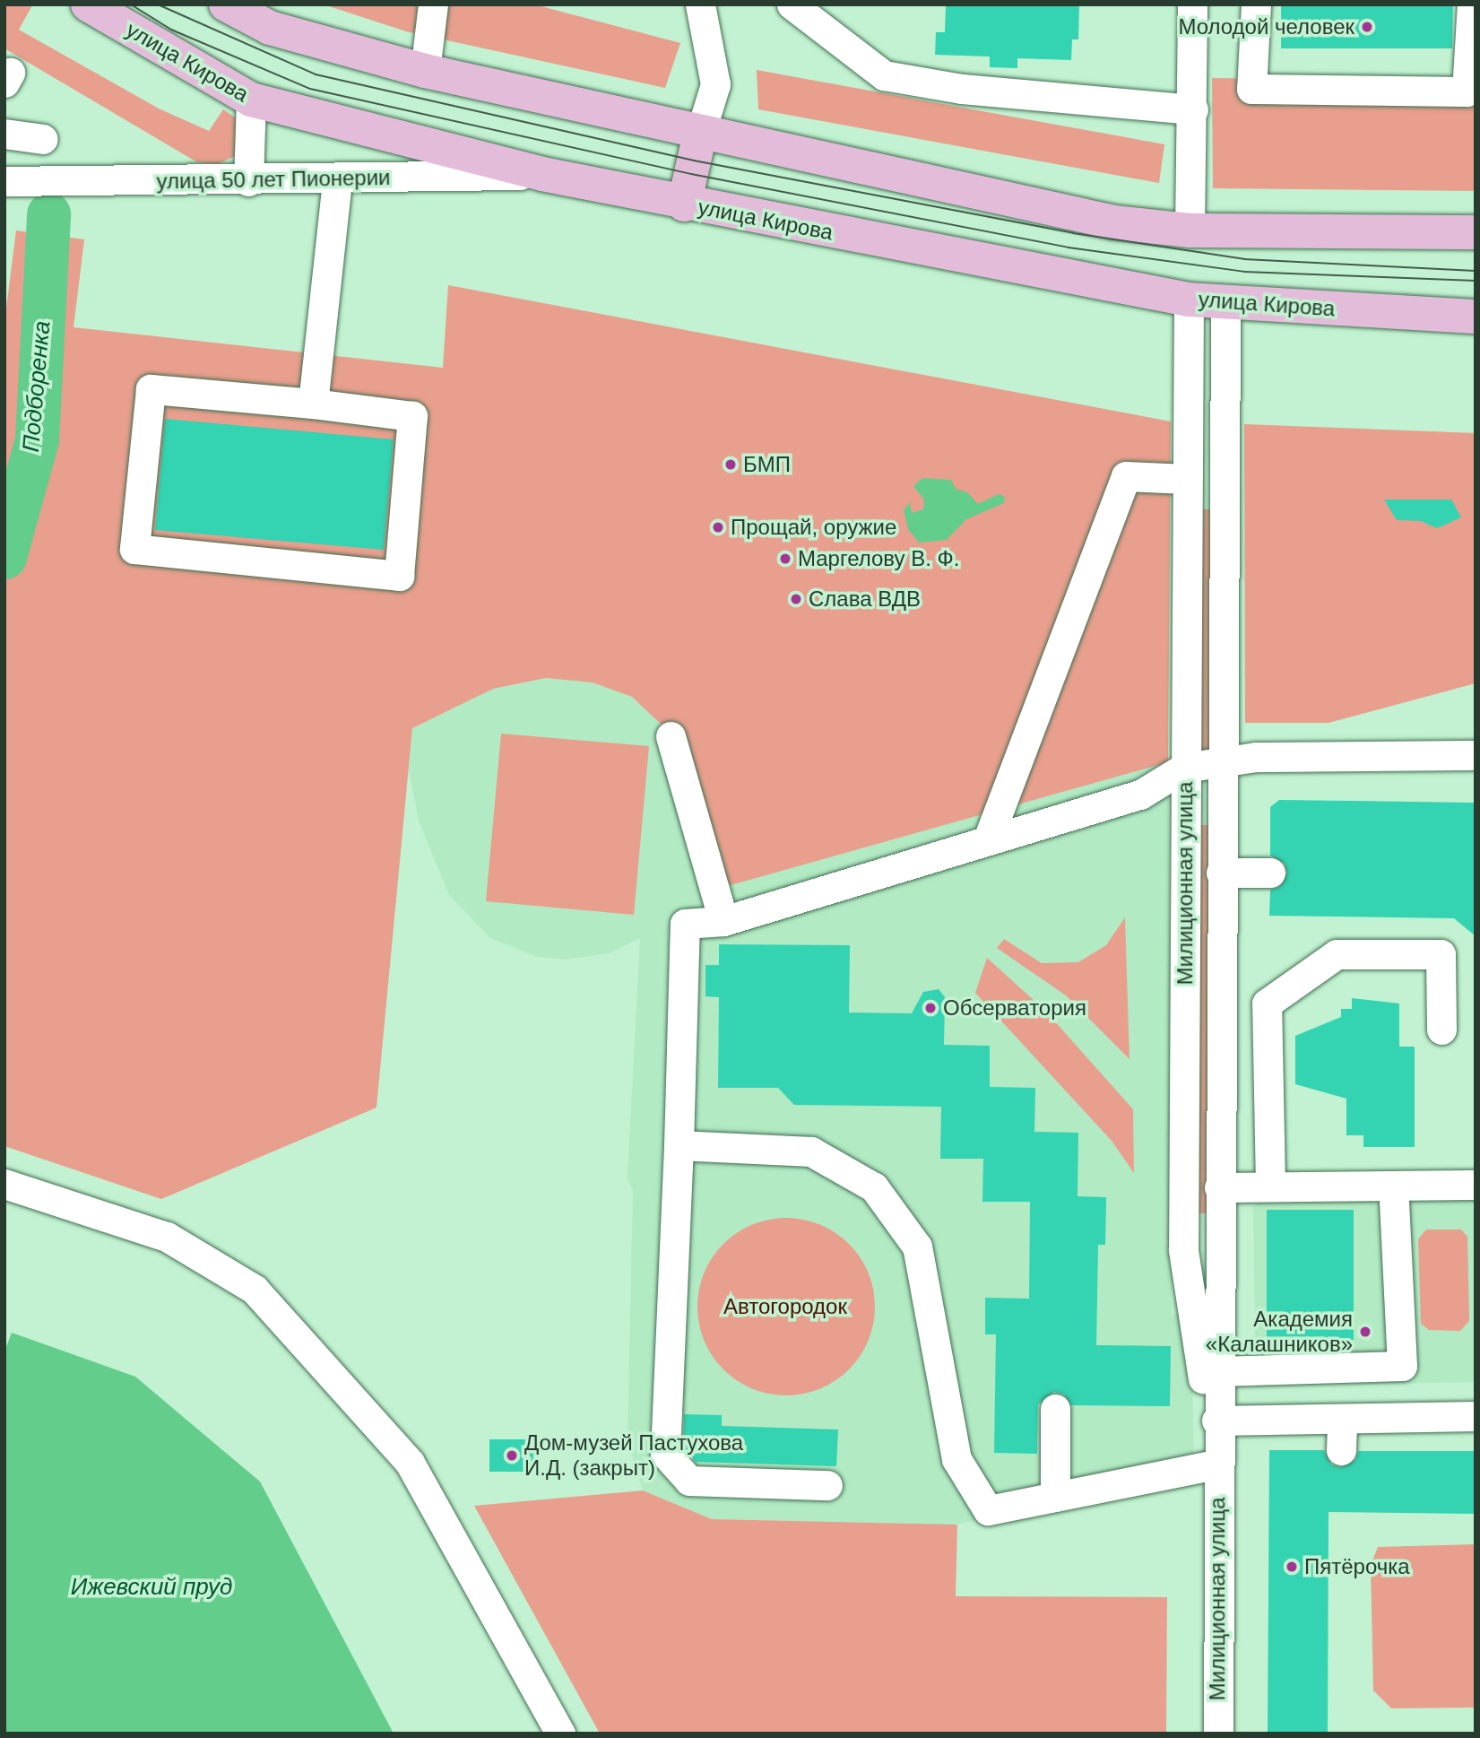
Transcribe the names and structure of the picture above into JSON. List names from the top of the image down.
{
  "streets": {
    "main road": ["улица Кирова"],
    "street": ["улица 50 лет Пионерии", "Милиционная улица"]
  },
  "crossings": [
    ["улица Кирова", "улица 50 лет Пионерии"],
    ["улица Кирова", "Милиционная улица"]
  ],
  "water": ["Подборенка", "Ижевский пруд"],
  "parks": ["Автогородок"],
  "places": [
    "Молодой человек",
    "БМП",
    "Прощай, оружие",
    "Маргелову В. Ф.",
    "Слава ВДВ",
    "Обсерватория",
    "Академия «Калашников»",
    "Дом-музей Пастухова И.Д. (закрыт)",
    "Пятёрочка"
  ]
}
